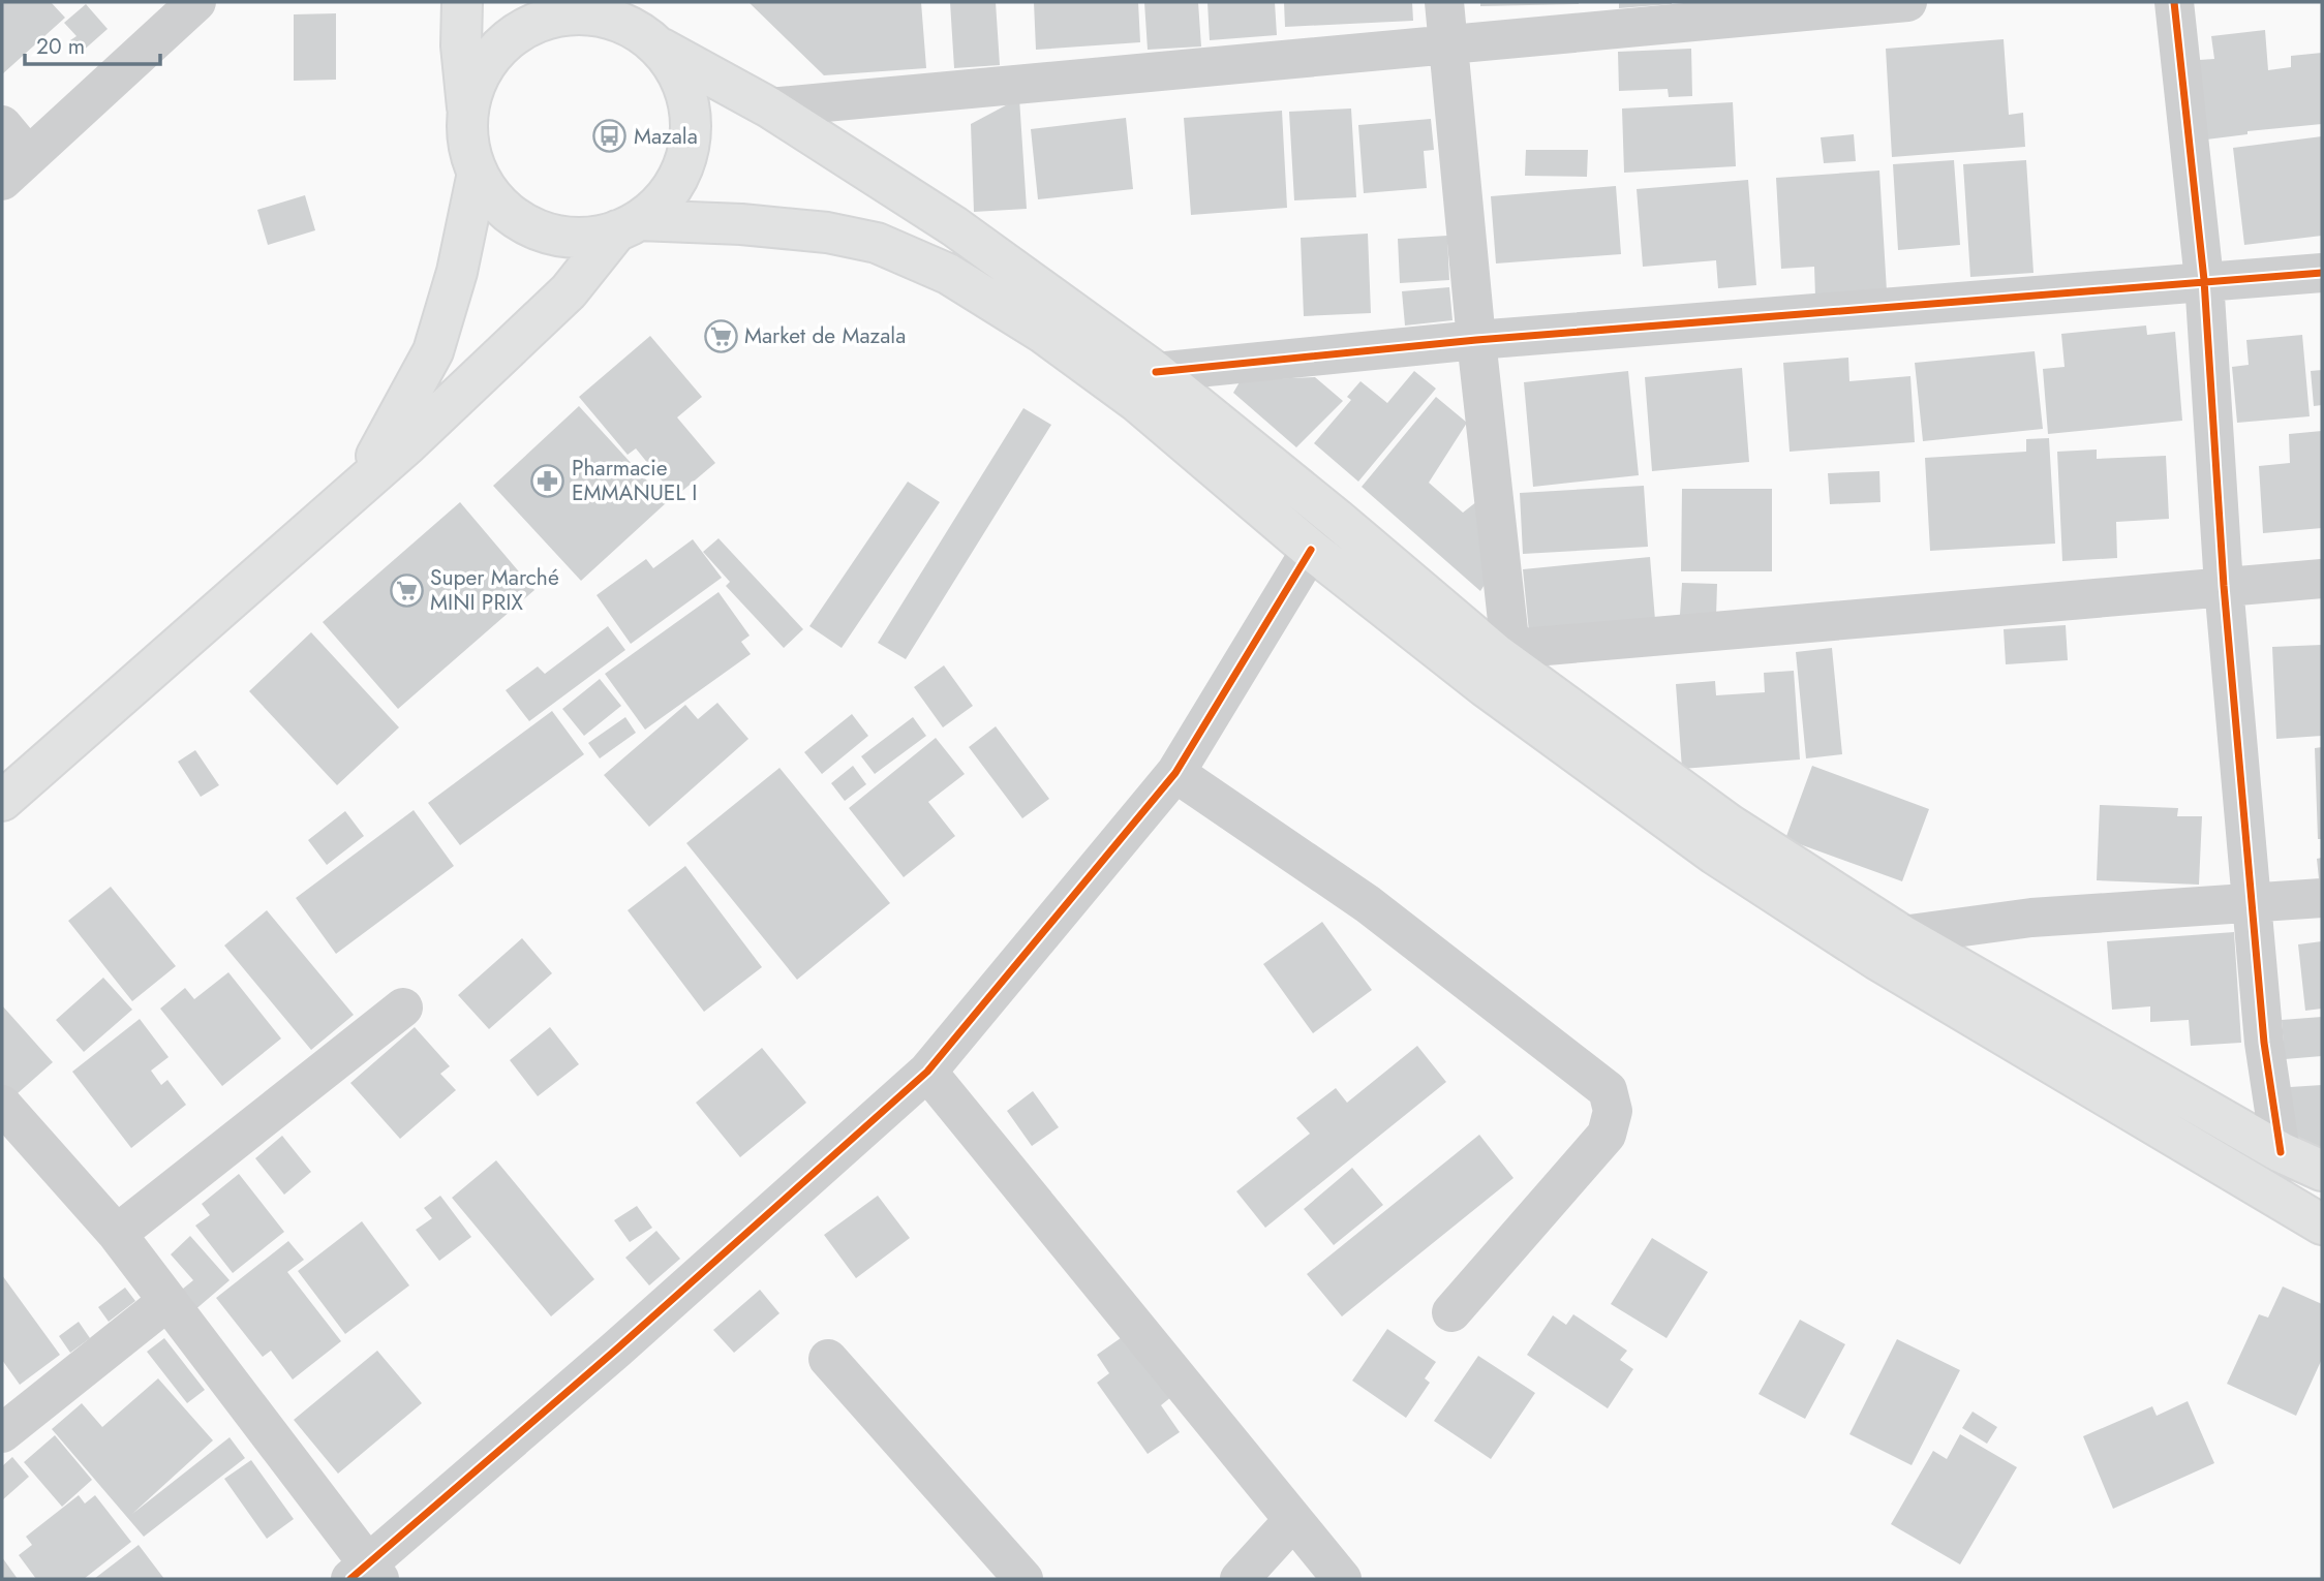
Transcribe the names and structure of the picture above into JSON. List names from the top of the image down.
{
  "places": {
    "bus stop": ["Mazala"],
    "supermarket": ["Market de Mazala", "Super Marché MINI PRIX"],
    "pharmacy": ["Pharmacie EMMANUEL I"]
  },
  "scale_bar": "20 m"
}
